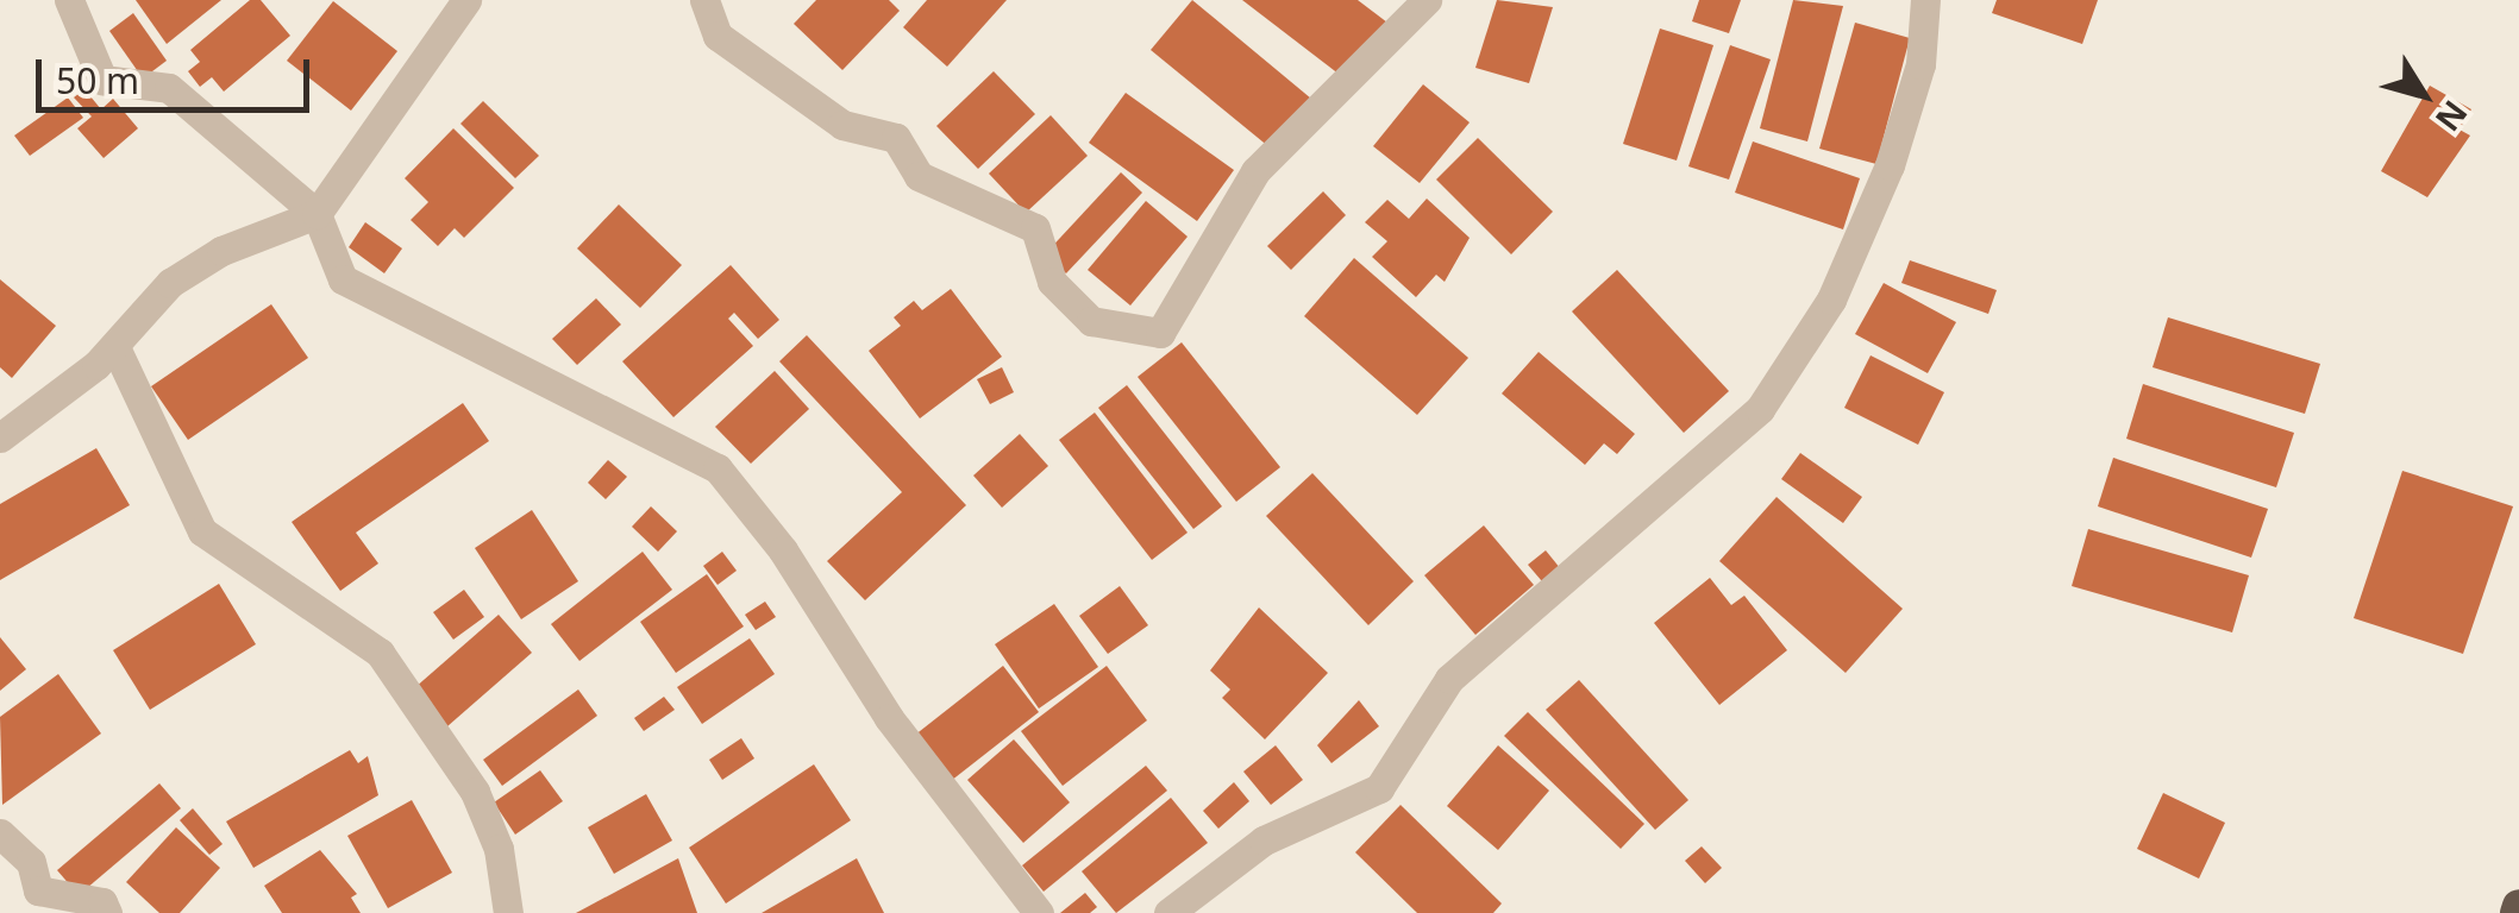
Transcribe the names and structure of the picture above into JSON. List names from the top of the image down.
{
  "scale_bar": "50 m",
  "north": "bottom right"
}
